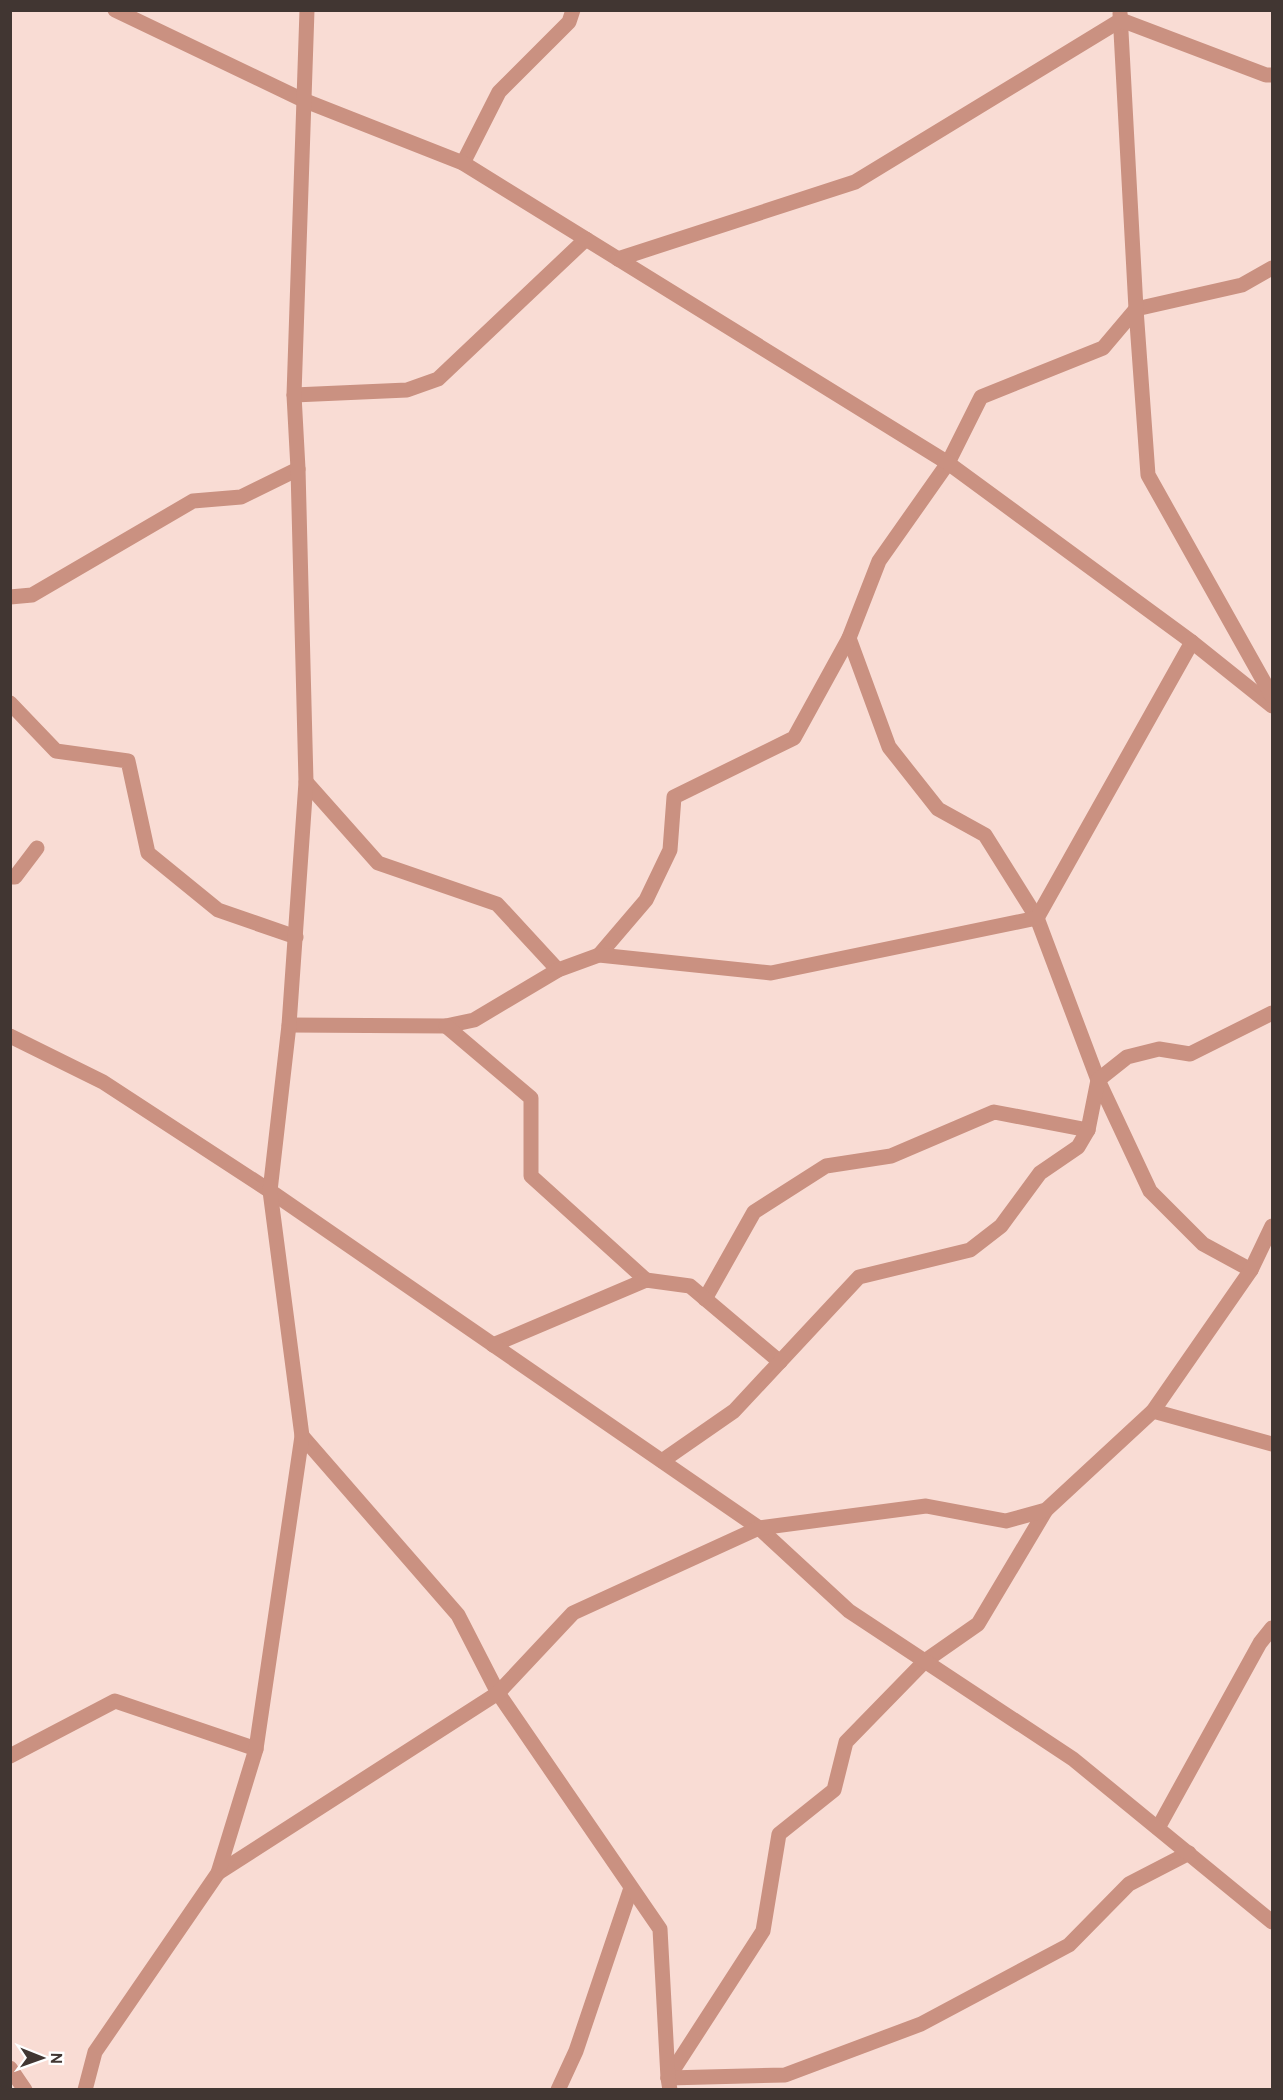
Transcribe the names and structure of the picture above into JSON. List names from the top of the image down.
{
  "north": "right"
}
